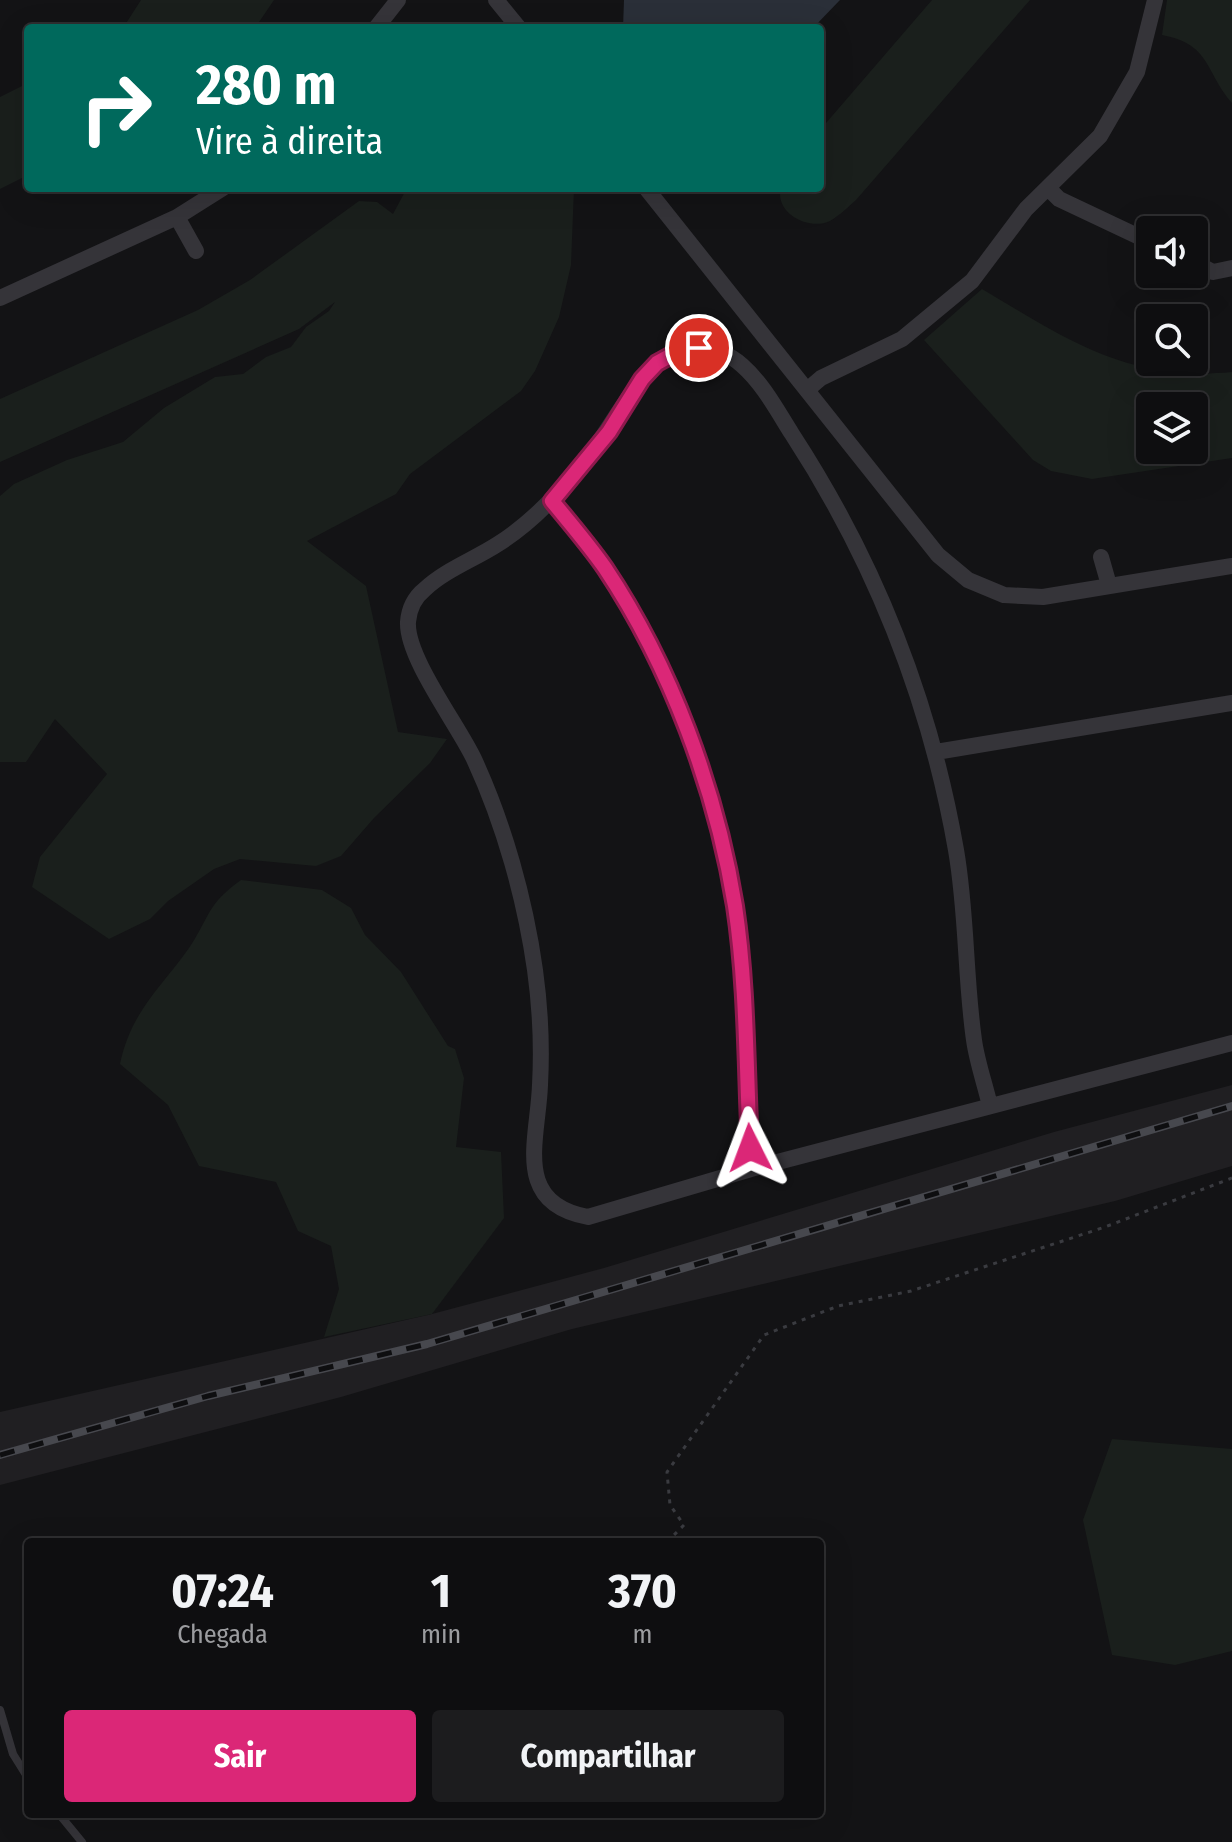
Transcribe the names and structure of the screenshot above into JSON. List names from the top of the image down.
{
  "page": {
    "turn": ["280 m", "Vire à direita"],
    "eta": [
      "07:24",
      "Chegada",
      "1",
      "min",
      "370",
      "m"
    ],
    "buttons": ["Sair", "Compartilhar"]
  }
}
